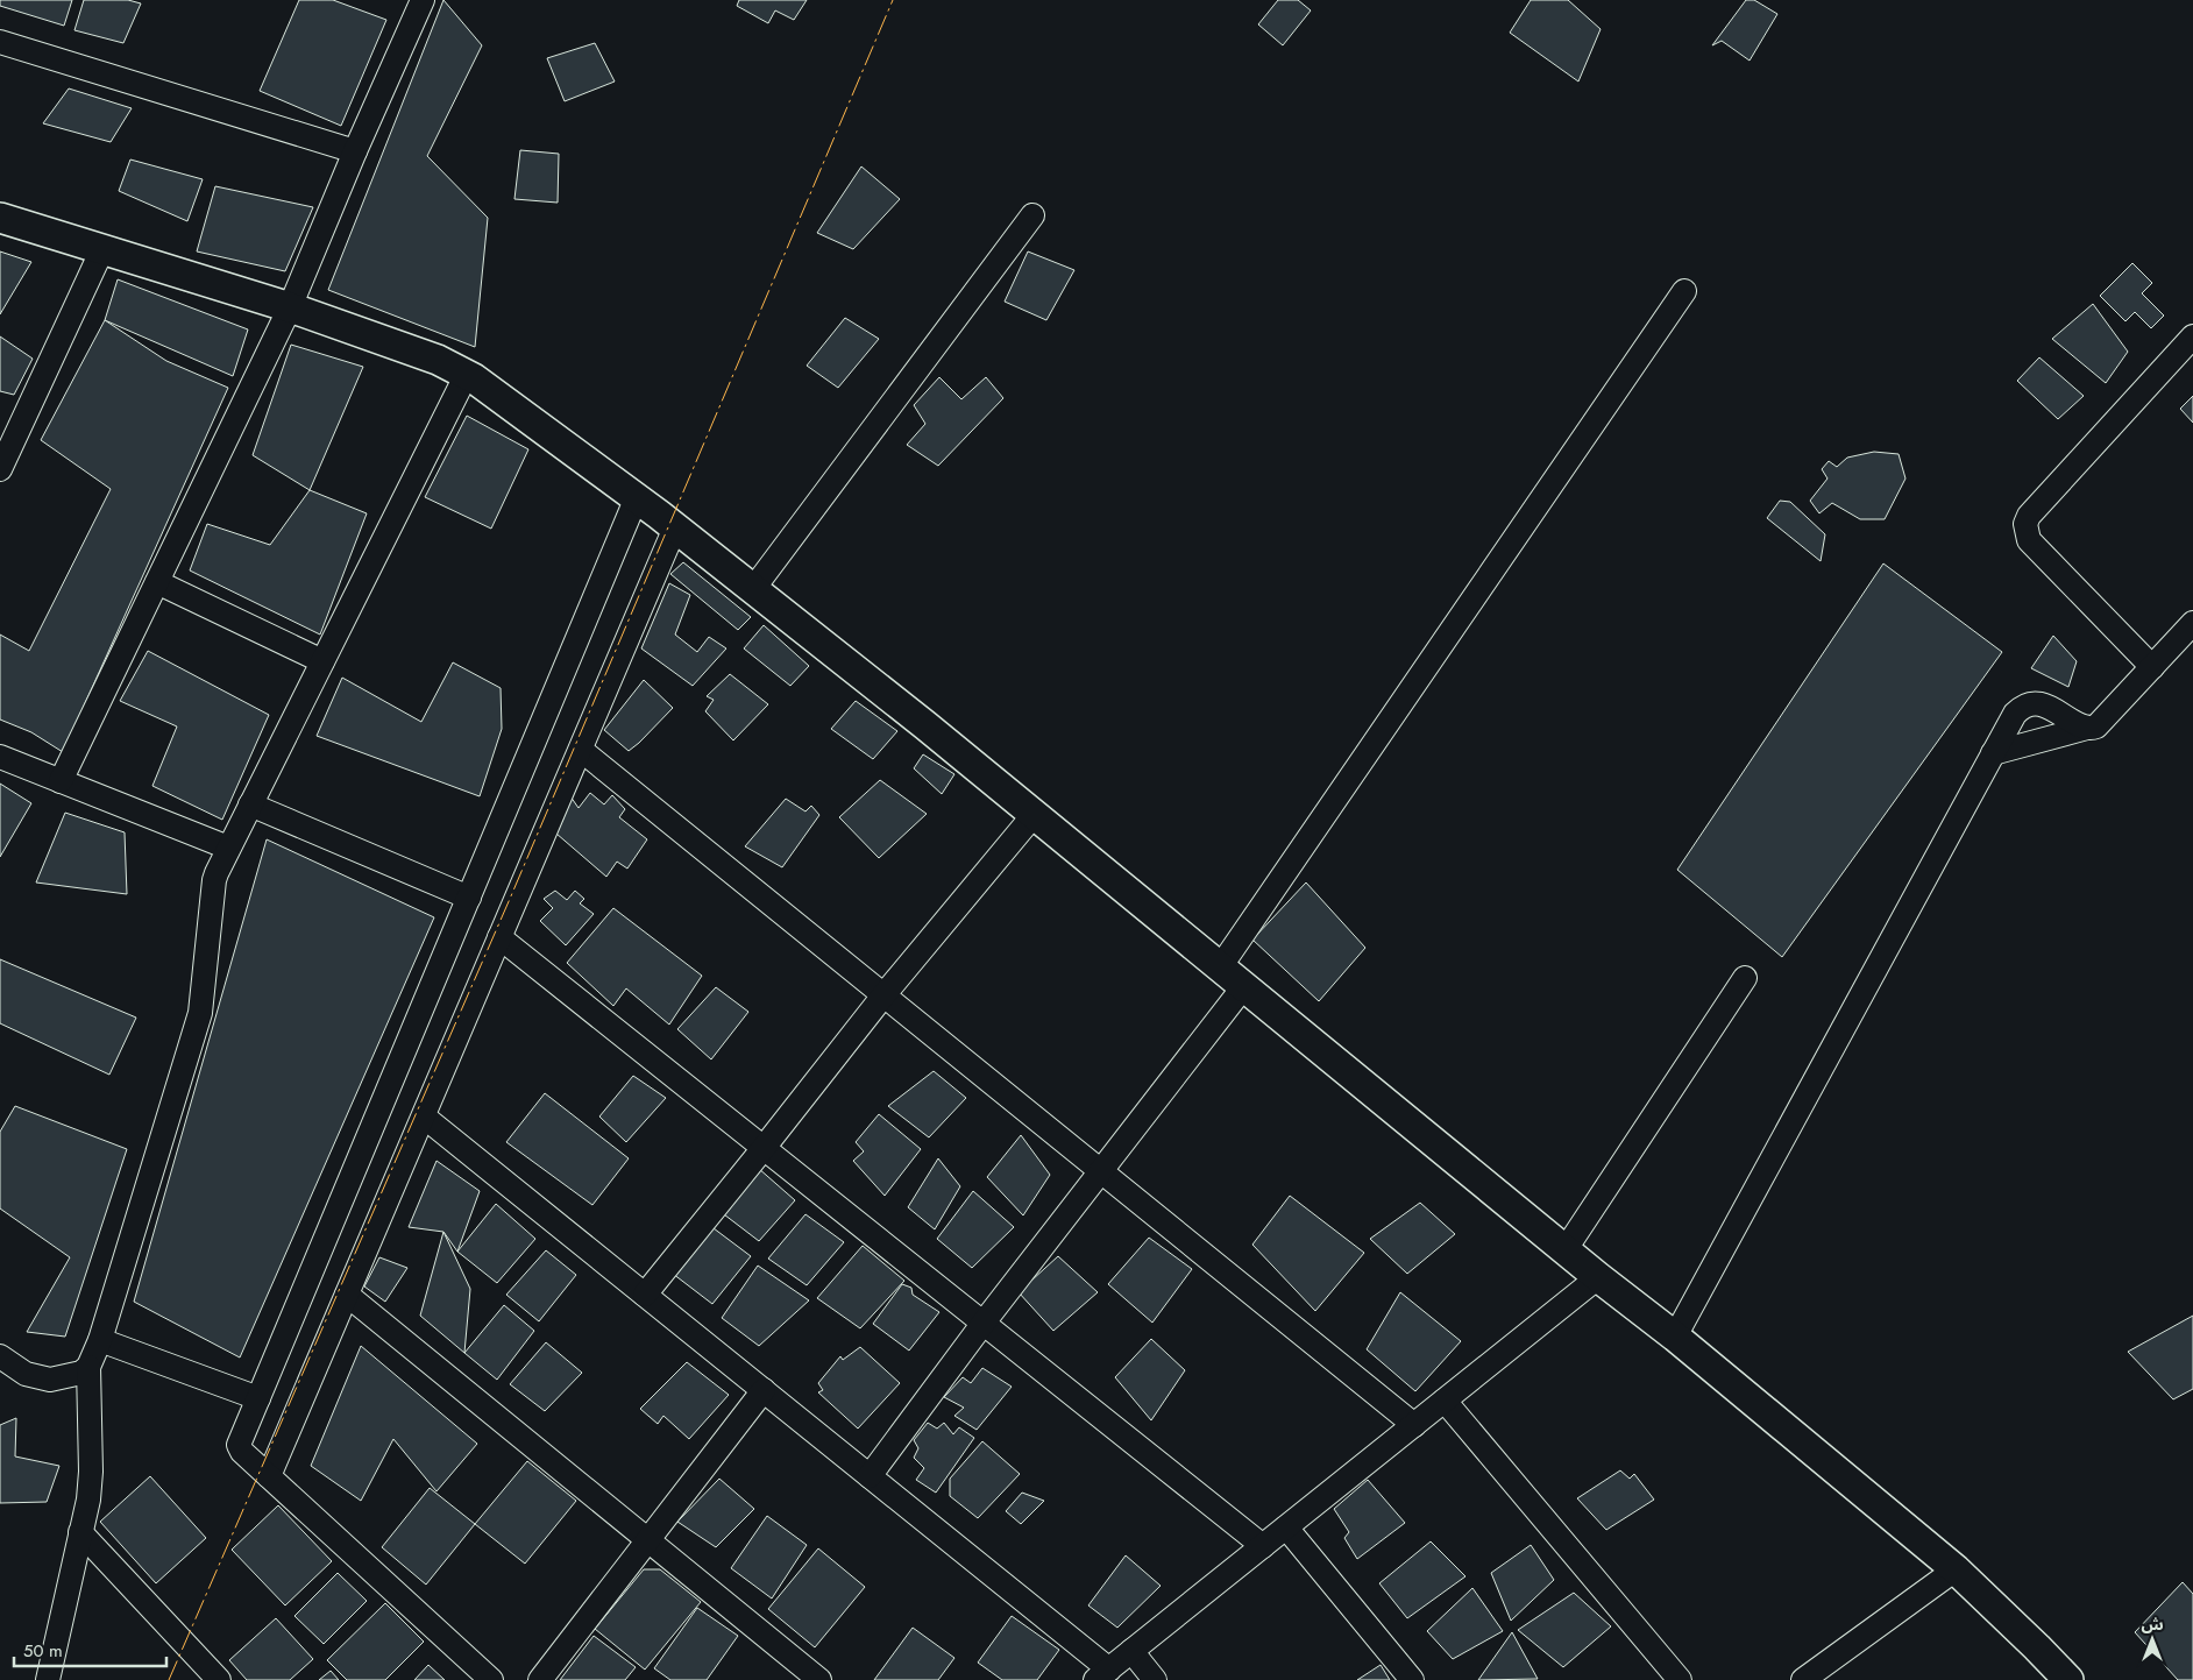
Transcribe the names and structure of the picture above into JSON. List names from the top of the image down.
{
  "scale_bar": "50 m",
  "north": "top"
}
